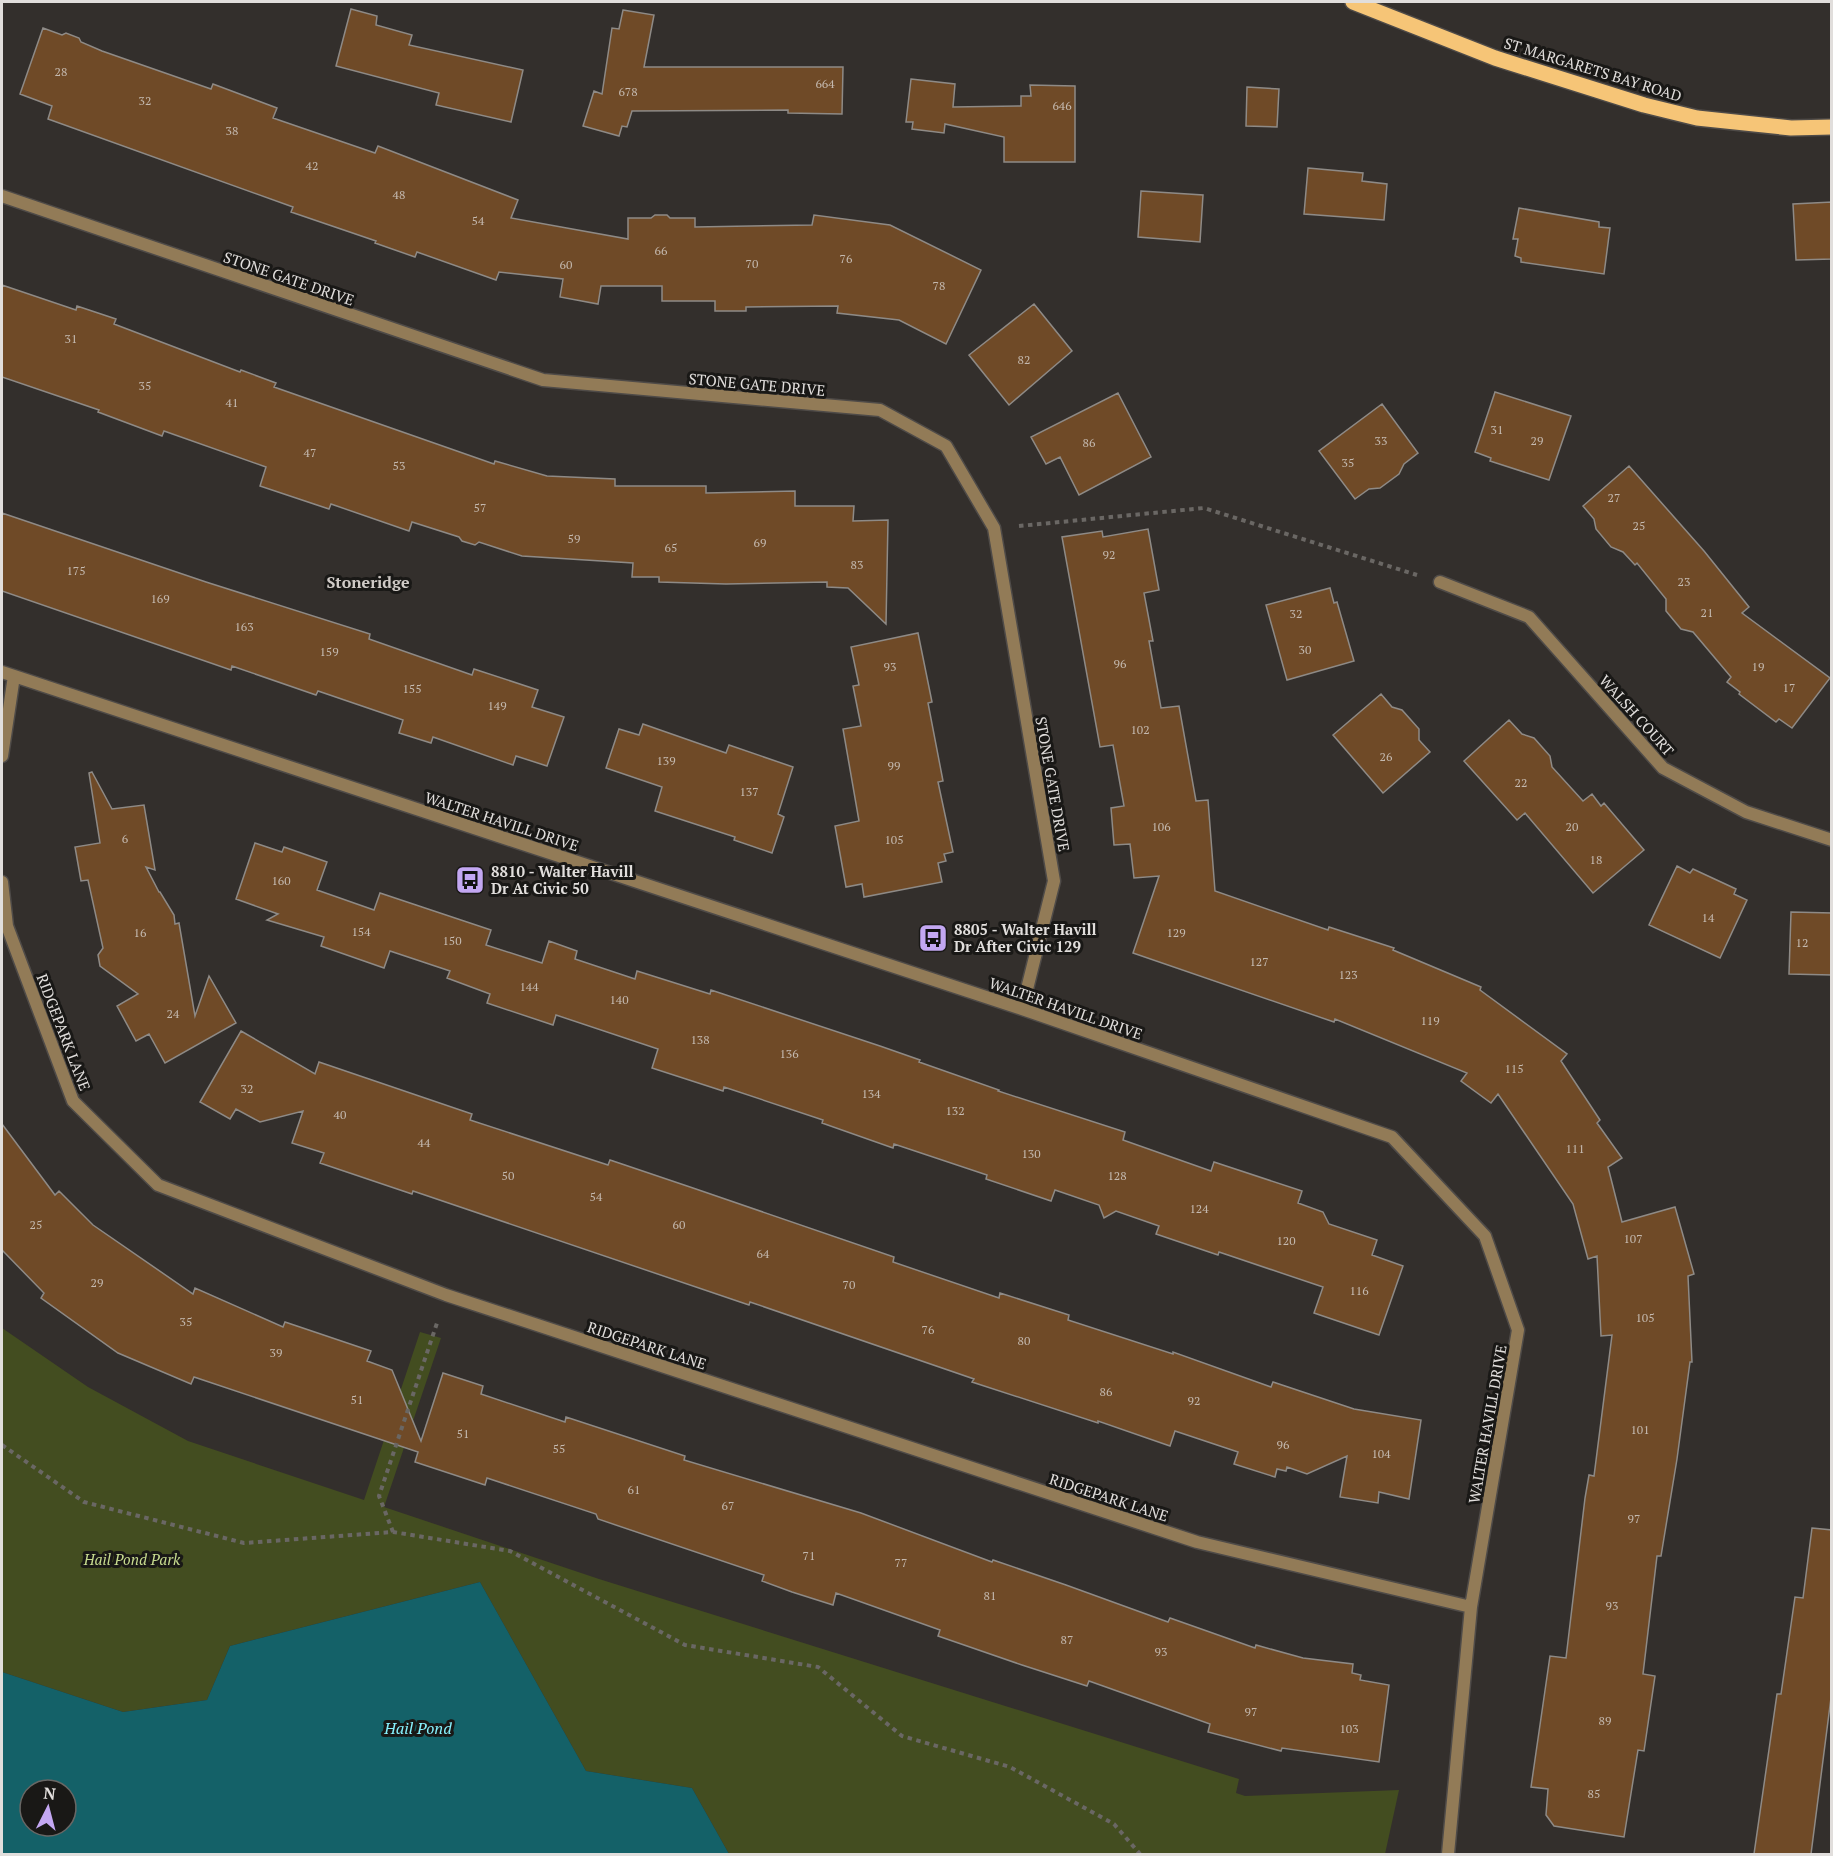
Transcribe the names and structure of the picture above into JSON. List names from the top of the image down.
{
  "streets": {
    "main road": ["ST MARGARETS BAY ROAD"],
    "street": [
      "STONE GATE DRIVE",
      "WALSH COURT",
      "WALTER HAVILL DRIVE",
      "RIDGEPARK LANE"
    ]
  },
  "crossings": [
    ["STONE GATE DRIVE", "WALTER HAVILL DRIVE"],
    ["WALTER HAVILL DRIVE", "RIDGEPARK LANE"]
  ],
  "districts": ["Stoneridge"],
  "water": ["Hail Pond"],
  "parks": ["Hail Pond Park"],
  "places": {
    "bus stop": ["8810 - Walter Havill Dr At Civic 50", "8805 - Walter Havill Dr After Civic 129"]
  },
  "house_numbers": [
    "28",
    "664",
    "678",
    "32",
    "646",
    "38",
    "42",
    "48",
    "54",
    "66",
    "76",
    "70",
    "60",
    "78",
    "31",
    "82",
    "35",
    "41",
    "31",
    "33",
    "29",
    "86",
    "47",
    "35",
    "53",
    "27",
    "57",
    "25",
    "59",
    "69",
    "65",
    "92",
    "83",
    "175",
    "23",
    "169",
    "21",
    "32",
    "163",
    "30",
    "159",
    "96",
    "93",
    "19",
    "17",
    "155",
    "149",
    "102",
    "26",
    "139",
    "99",
    "22",
    "137",
    "106",
    "20",
    "6",
    "105",
    "18",
    "160",
    "14",
    "154",
    "16",
    "129",
    "150",
    "12",
    "127",
    "123",
    "144",
    "140",
    "24",
    "119",
    "138",
    "136",
    "115",
    "32",
    "134",
    "132",
    "40",
    "44",
    "111",
    "130",
    "50",
    "128",
    "54",
    "124",
    "25",
    "60",
    "107",
    "120",
    "64",
    "29",
    "70",
    "116",
    "105",
    "35",
    "76",
    "80",
    "39",
    "86",
    "51",
    "92",
    "101",
    "51",
    "96",
    "55",
    "104",
    "61",
    "67",
    "97",
    "71",
    "77",
    "81",
    "93",
    "87",
    "93",
    "97",
    "89",
    "103",
    "85"
  ],
  "north": "top"
}
